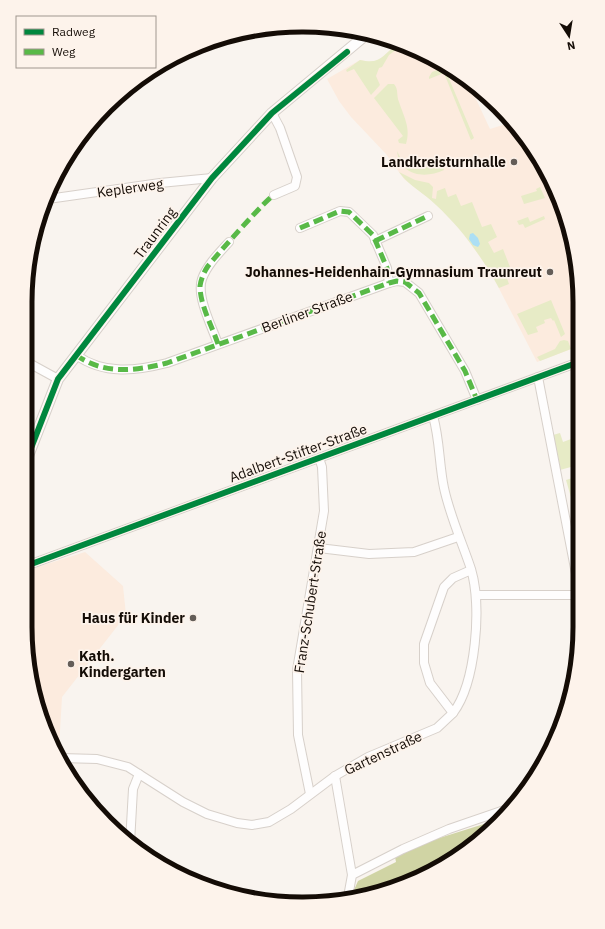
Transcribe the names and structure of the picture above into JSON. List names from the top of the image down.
{
  "streets": {
    "street": [
      "Keplerweg",
      "Traunring",
      "Berliner Straße",
      "Adalbert-Stifter-Straße",
      "Franz-Schubert-Straße",
      "Gartenstraße"
    ]
  },
  "crossings": [
    ["Keplerweg", "Traunring"],
    ["Traunring", "Berliner Straße"],
    ["Berliner Straße", "Adalbert-Stifter-Straße"],
    ["Adalbert-Stifter-Straße", "Franz-Schubert-Straße"],
    ["Adalbert-Stifter-Straße", "Gartenstraße"]
  ],
  "places": [
    "Landkreisturnhalle",
    "Johannes-Heidenhain-Gymnasium Traunreut",
    "Haus für Kinder",
    "Kath. Kindergarten"
  ],
  "legend": ["Radweg", "Weg"],
  "north": "bottom"
}
